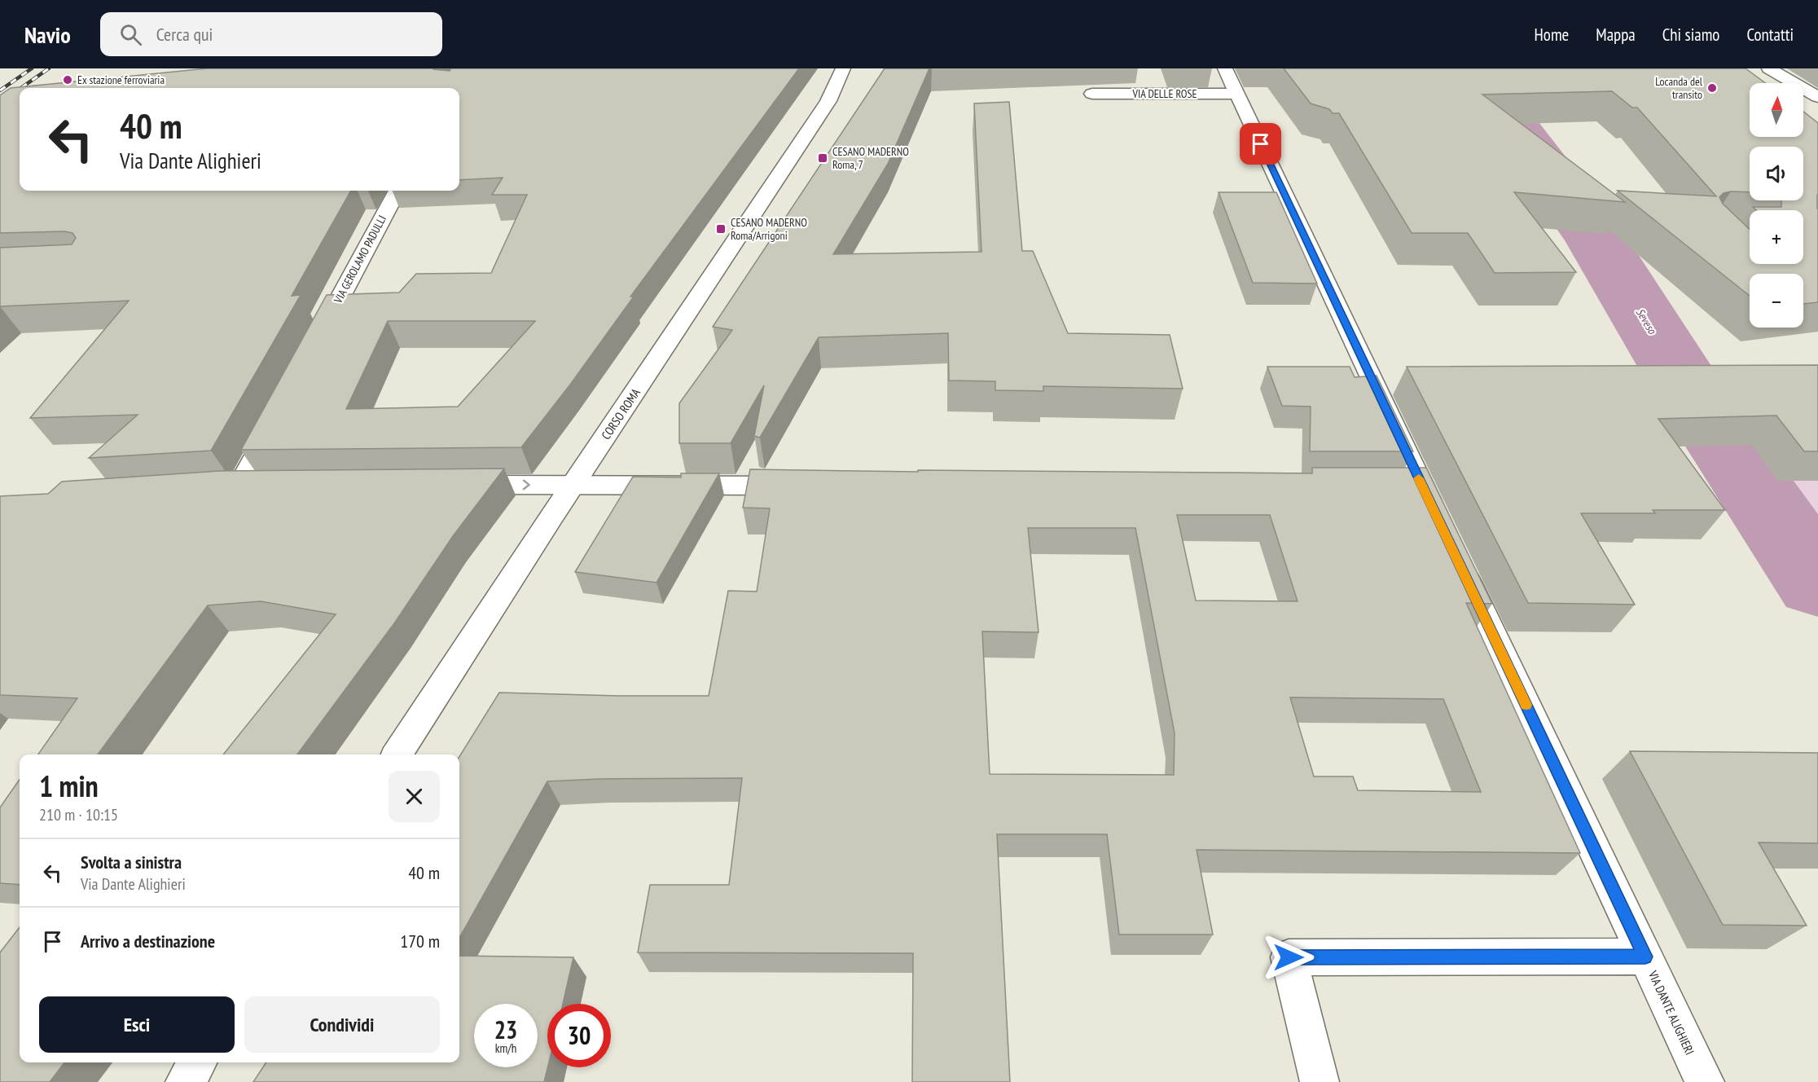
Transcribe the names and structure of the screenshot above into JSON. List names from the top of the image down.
{
  "streets": {
    "street": [
      "VIA DELLE ROSE",
      "VIA GEROLAMO PADULLI",
      "CORSO ROMA",
      "VIA DANTE ALIGHIERI"
    ]
  },
  "water": ["Seveso"],
  "places": {
    "other": ["Ex stazione ferroviaria", "Locanda del transito"],
    "transit": ["CESANO MADERNO Roma, 7", "CESANO MADERNO Roma/Arrigoni"]
  },
  "north": "top",
  "page": {
    "header": "Navio",
    "search": "Cerca qui",
    "nav": [
      "Home",
      "Mappa",
      "Chi siamo",
      "Contatti"
    ],
    "map_buttons": ["+", "−"],
    "turn": ["40 m", "Via Dante Alighieri"],
    "heading": ["1 min", "210 m · 10:15"],
    "list": [
      {
        "name": "Svolta a sinistra",
        "note": "Via Dante Alighieri",
        "value": "40 m"
      },
      {
        "name": "Arrivo a destinazione",
        "value": "170 m"
      }
    ],
    "buttons": ["Esci", "Condividi"],
    "speed": "23 km/h",
    "limit": "30"
  }
}
